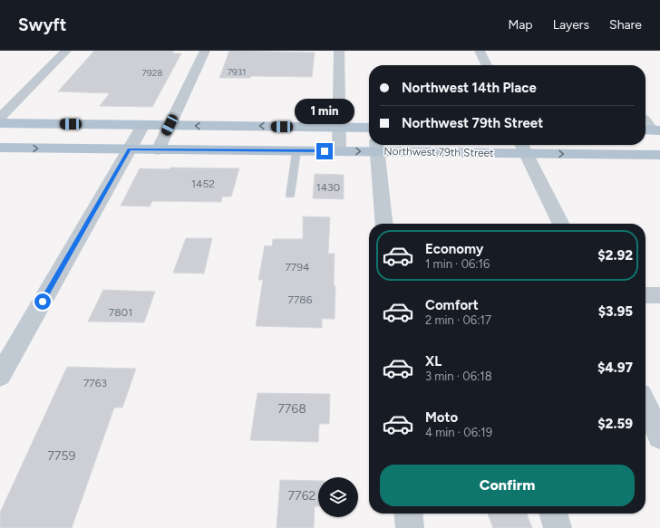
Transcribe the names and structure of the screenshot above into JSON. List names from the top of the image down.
{
  "streets": {
    "main road": ["Northwest 79th Street"]
  },
  "house_numbers": [
    "7931",
    "7928",
    "1452",
    "1430",
    "7794",
    "7786",
    "7801",
    "7763",
    "7768",
    "7759",
    "7762"
  ],
  "page": {
    "header": "Swyft",
    "nav": ["Map", "Layers", "Share"],
    "banner": ["Northwest 14th Place", "Northwest 79th Street"],
    "bubble": "1 min",
    "list": [
      {
        "name": "Economy",
        "note": "1 min · 06:16",
        "value": "$2.92"
      },
      {
        "name": "Comfort",
        "note": "2 min · 06:17",
        "value": "$3.95"
      },
      {
        "name": "XL",
        "note": "3 min · 06:18",
        "value": "$4.97"
      },
      {
        "name": "Moto",
        "note": "4 min · 06:19",
        "value": "$2.59"
      }
    ],
    "buttons": "Confirm"
  }
}
